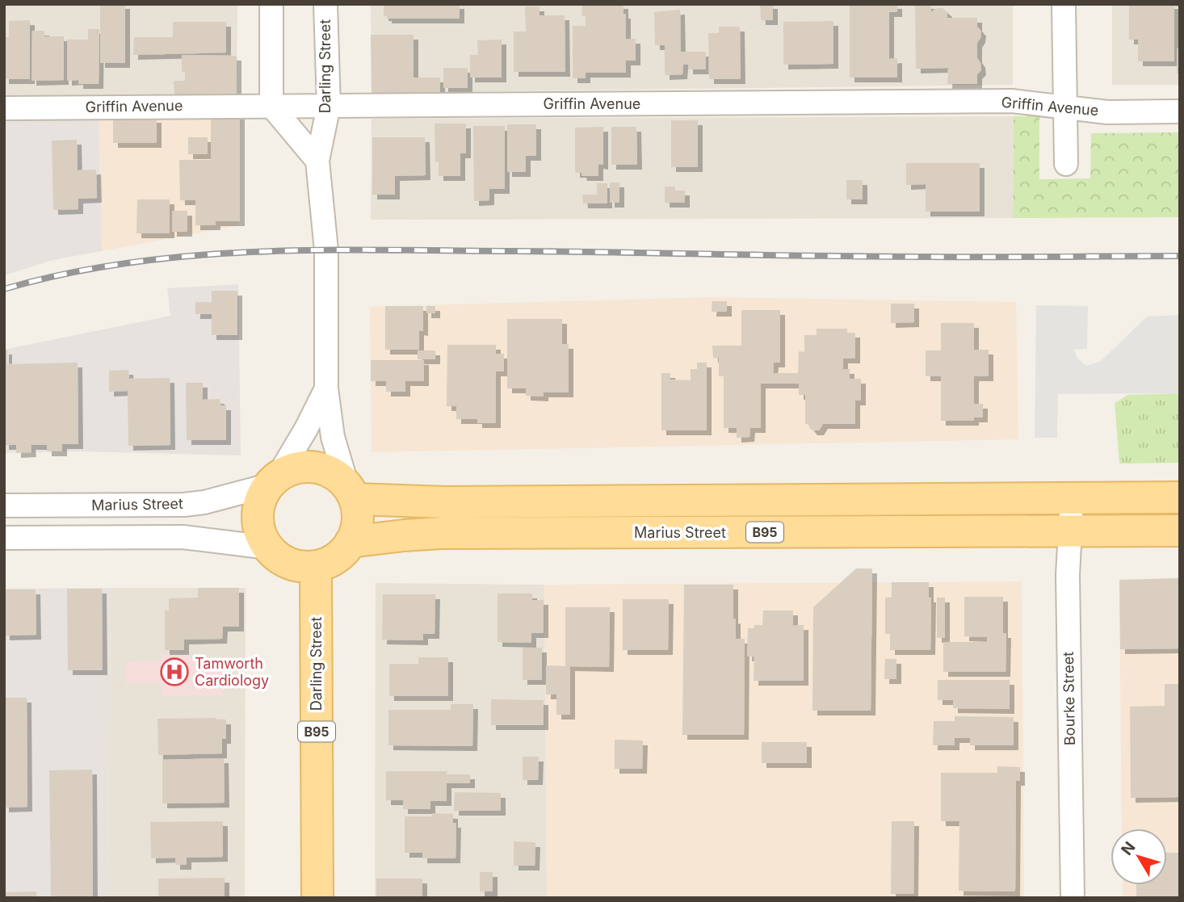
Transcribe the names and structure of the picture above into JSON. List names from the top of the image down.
{
  "streets": {
    "main road": ["Darling Street", "Marius Street", "B95"],
    "street": ["Griffin Avenue", "Bourke Street"]
  },
  "crossings": [
    ["Darling Street", "Griffin Avenue"],
    ["Darling Street", "Marius Street"],
    ["Marius Street", "Bourke Street"]
  ],
  "places": {
    "hospital": ["Tamworth Cardiology"]
  },
  "north": "top left"
}
